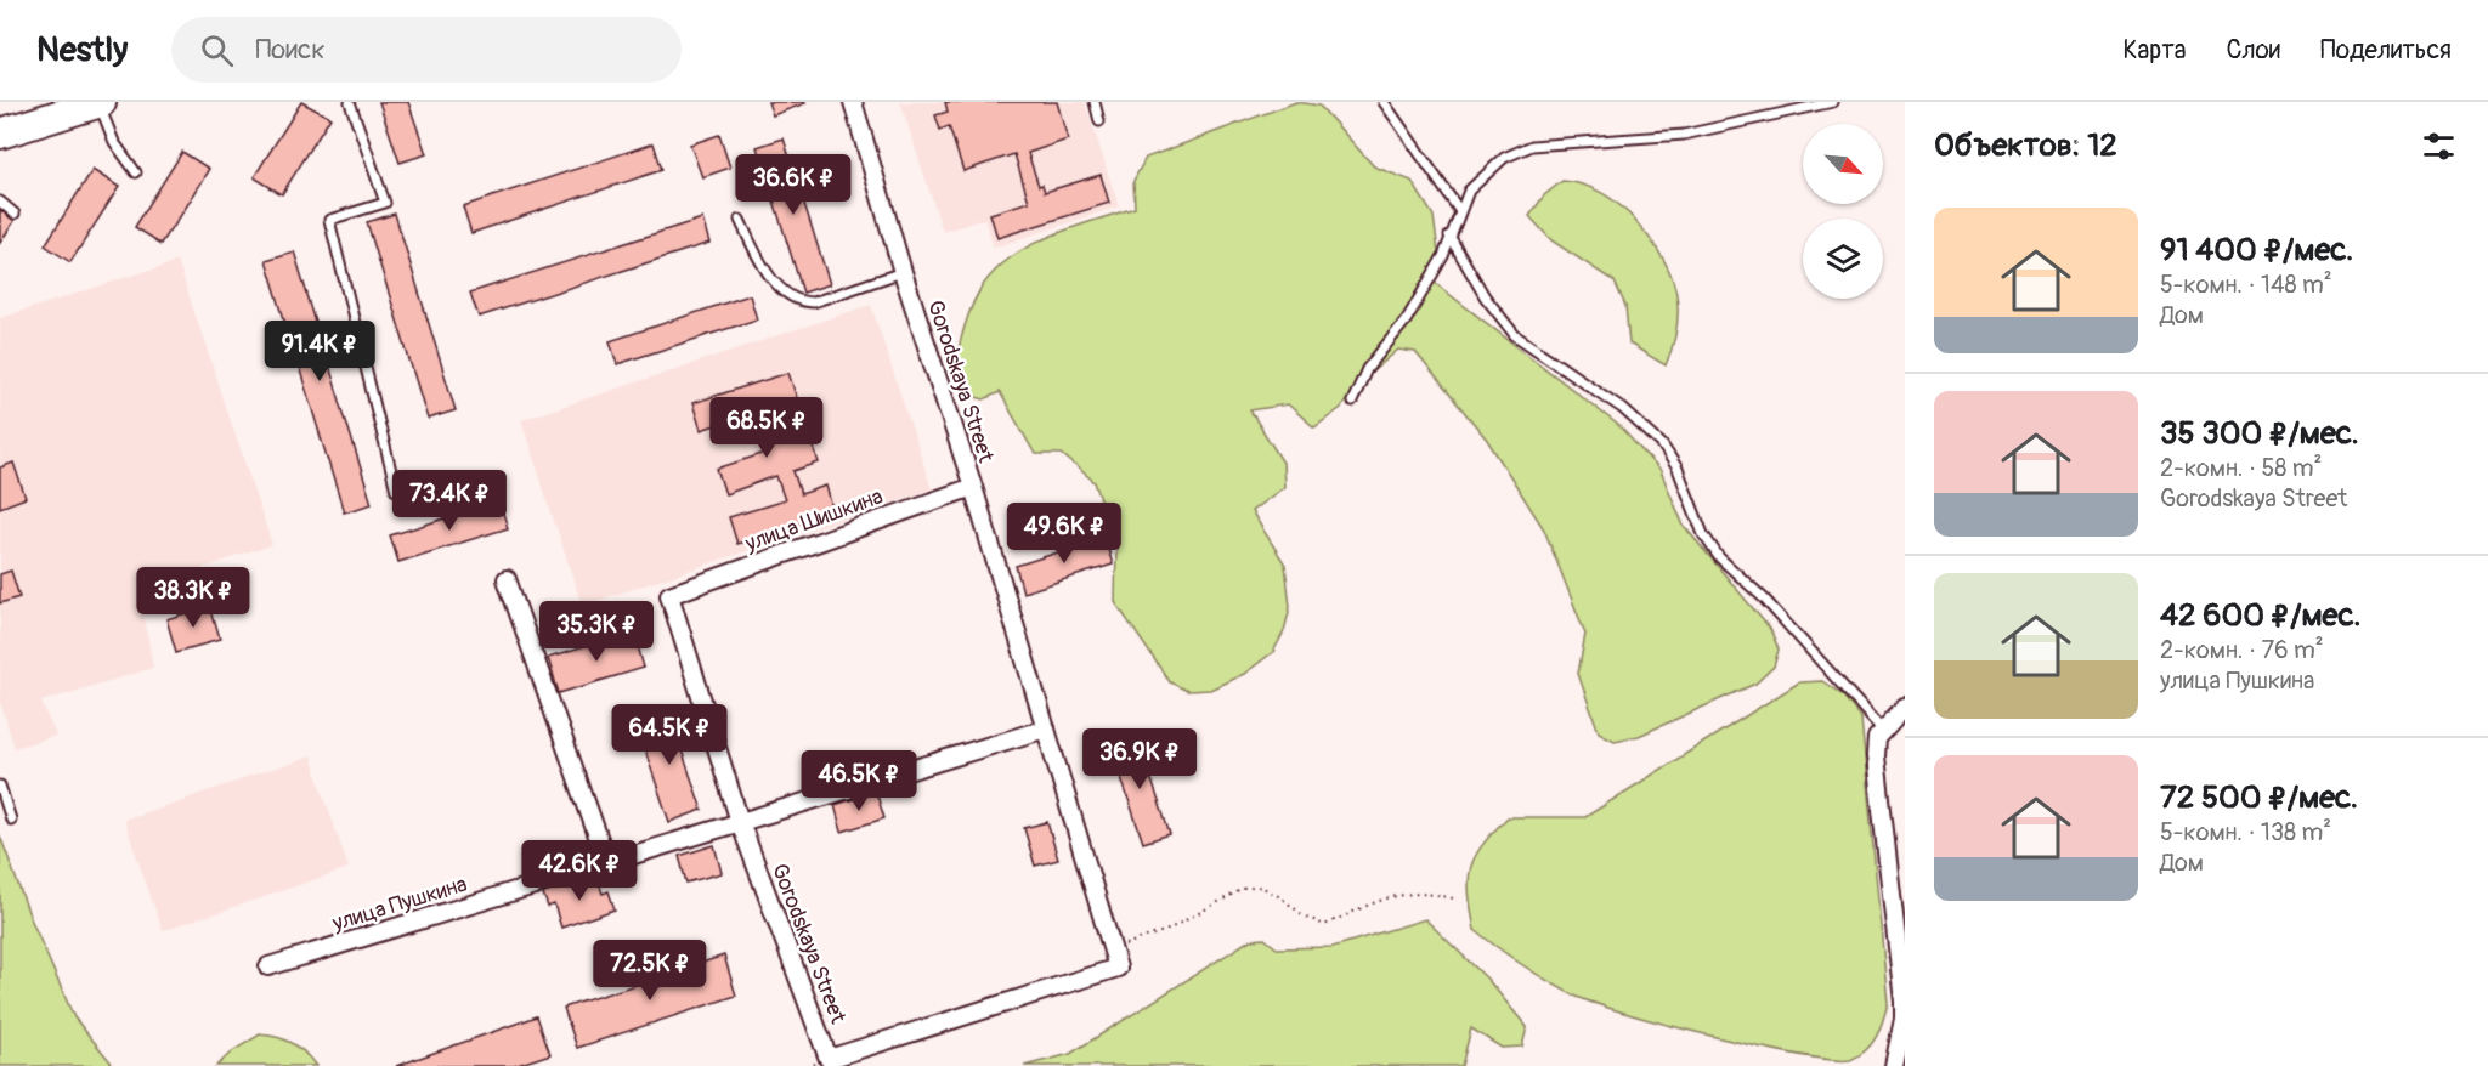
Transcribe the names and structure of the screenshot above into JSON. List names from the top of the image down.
{
  "streets": {
    "street": ["Gorodskaya Street", "улица Шишкина", "улица Пушкина"]
  },
  "crossings": [
    ["Gorodskaya Street", "улица Шишкина"],
    ["Gorodskaya Street", "улица Пушкина"]
  ],
  "north": "bottom right",
  "page": {
    "header": "Nestly",
    "search": "Поиск",
    "nav": ["Карта", "Слои", "Поделиться"],
    "heading": "Объектов: 12",
    "price": [
      "36.6K ₽",
      "91.4K ₽",
      "68.5K ₽",
      "73.4K ₽",
      "49.6K ₽",
      "38.3K ₽",
      "35.3K ₽",
      "64.5K ₽",
      "36.9K ₽",
      "46.5K ₽",
      "42.6K ₽",
      "72.5K ₽"
    ],
    "list": [
      {
        "name": "91 400 ₽/мес.",
        "note": "5-комн. · 148 m² · Дом"
      },
      {
        "name": "35 300 ₽/мес.",
        "note": "2-комн. · 58 m² · Gorodskaya Street"
      },
      {
        "name": "42 600 ₽/мес.",
        "note": "2-комн. · 76 m² · улица Пушкина"
      },
      {
        "name": "72 500 ₽/мес.",
        "note": "5-комн. · 138 m² · Дом"
      }
    ]
  }
}
